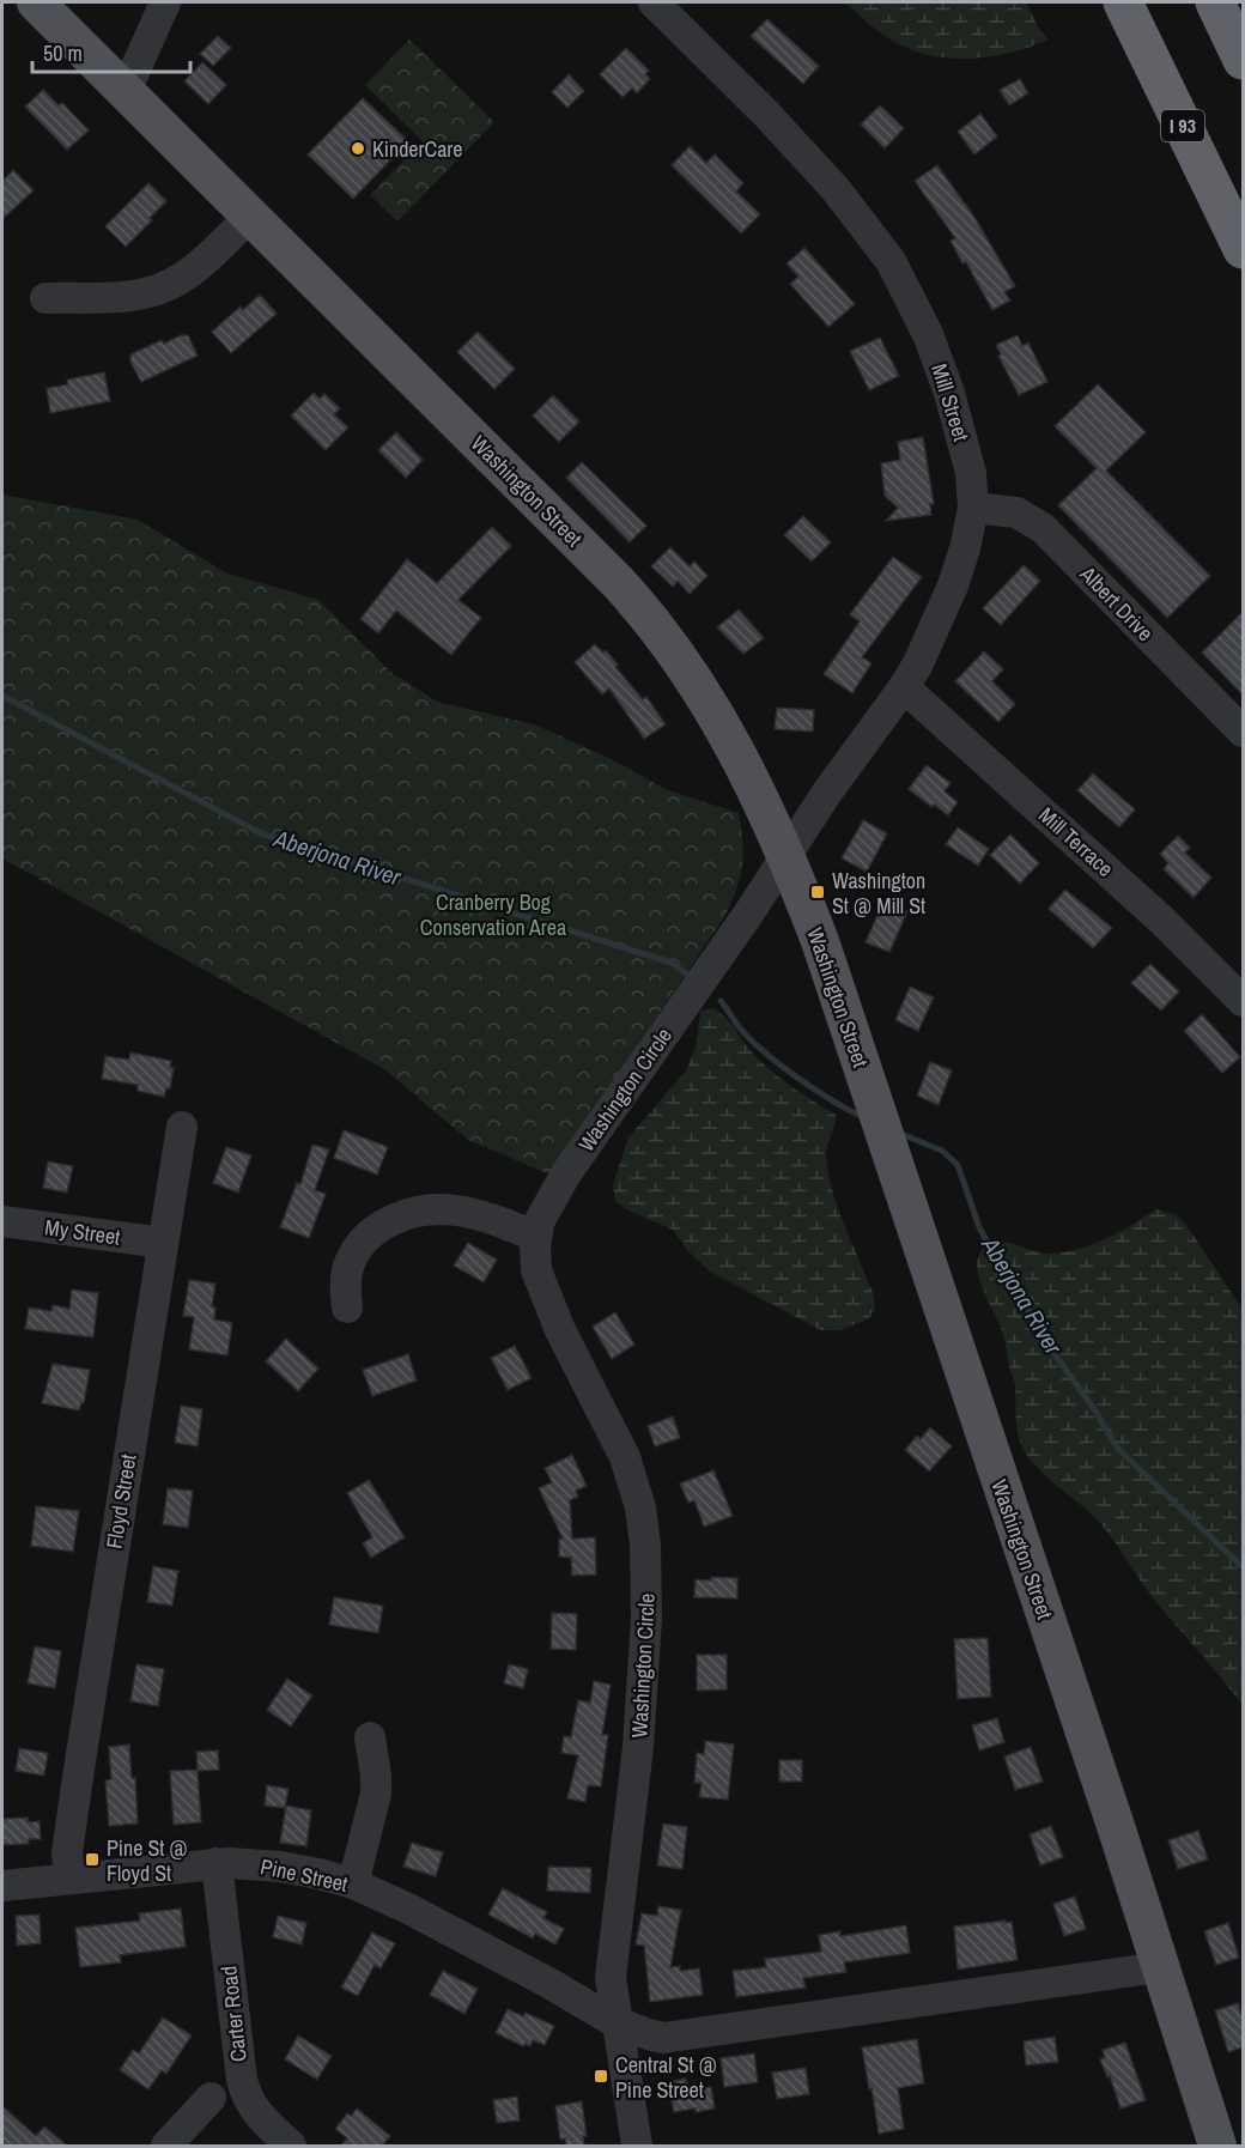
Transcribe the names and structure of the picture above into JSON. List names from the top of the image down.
{
  "streets": {
    "highway": ["I 93"],
    "main road": ["Washington Street"],
    "street": [
      "Mill Street",
      "Albert Drive",
      "Mill Terrace",
      "Washington Circle",
      "My Street",
      "Floyd Street",
      "Pine Street",
      "Carter Road"
    ]
  },
  "crossings": [
    ["Mill Street", "Washington Street"],
    ["Mill Street", "Albert Drive"],
    ["Mill Street", "Mill Terrace"],
    ["Mill Street", "Washington Circle"],
    ["Washington Street", "Washington Circle"],
    ["Washington Circle", "Pine Street"],
    ["My Street", "Floyd Street"],
    ["Floyd Street", "Pine Street"],
    ["Pine Street", "Carter Road"]
  ],
  "water": ["Aberjona River"],
  "parks": ["Cranberry Bog Conservation Area"],
  "places": {
    "other": ["KinderCare"],
    "transit": ["Washington St @ Mill St", "Pine St @ Floyd St", "Central St @ Pine Street"]
  },
  "scale_bar": "50 m"
}
